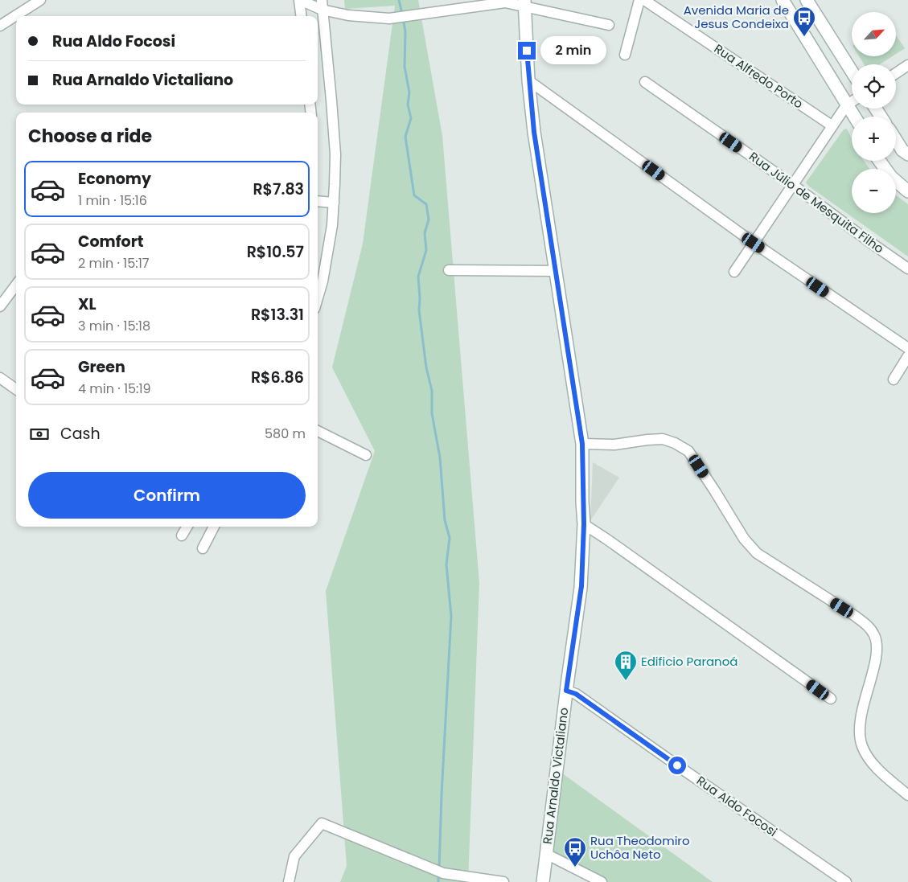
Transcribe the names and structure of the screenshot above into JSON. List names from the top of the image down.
{
  "streets": {
    "street": [
      "Rua Alfredo Porto",
      "Rua Júlio de Mesquita Filho",
      "Rua Arnaldo Victaliano",
      "Rua Aldo Focosi"
    ]
  },
  "crossings": [
    ["Rua Arnaldo Victaliano", "Rua Aldo Focosi"]
  ],
  "places": {
    "bus stop": ["Avenida Maria de Jesus Condeixa", "Rua Theodomiro Uchôa Neto"],
    "building": ["Edificio Paranoá"]
  },
  "north": "top right",
  "page": {
    "map_buttons": ["+", "−"],
    "banner": ["Rua Aldo Focosi", "Rua Arnaldo Victaliano"],
    "bubble": "2 min",
    "heading": "Choose a ride",
    "list": [
      {
        "name": "Economy",
        "note": "1 min · 15:16",
        "value": "R$7.83"
      },
      {
        "name": "Comfort",
        "note": "2 min · 15:17",
        "value": "R$10.57"
      },
      {
        "name": "XL",
        "note": "3 min · 15:18",
        "value": "R$13.31"
      },
      {
        "name": "Green",
        "note": "4 min · 15:19",
        "value": "R$6.86"
      }
    ],
    "pay": ["Cash", "580 m"],
    "buttons": "Confirm"
  }
}
